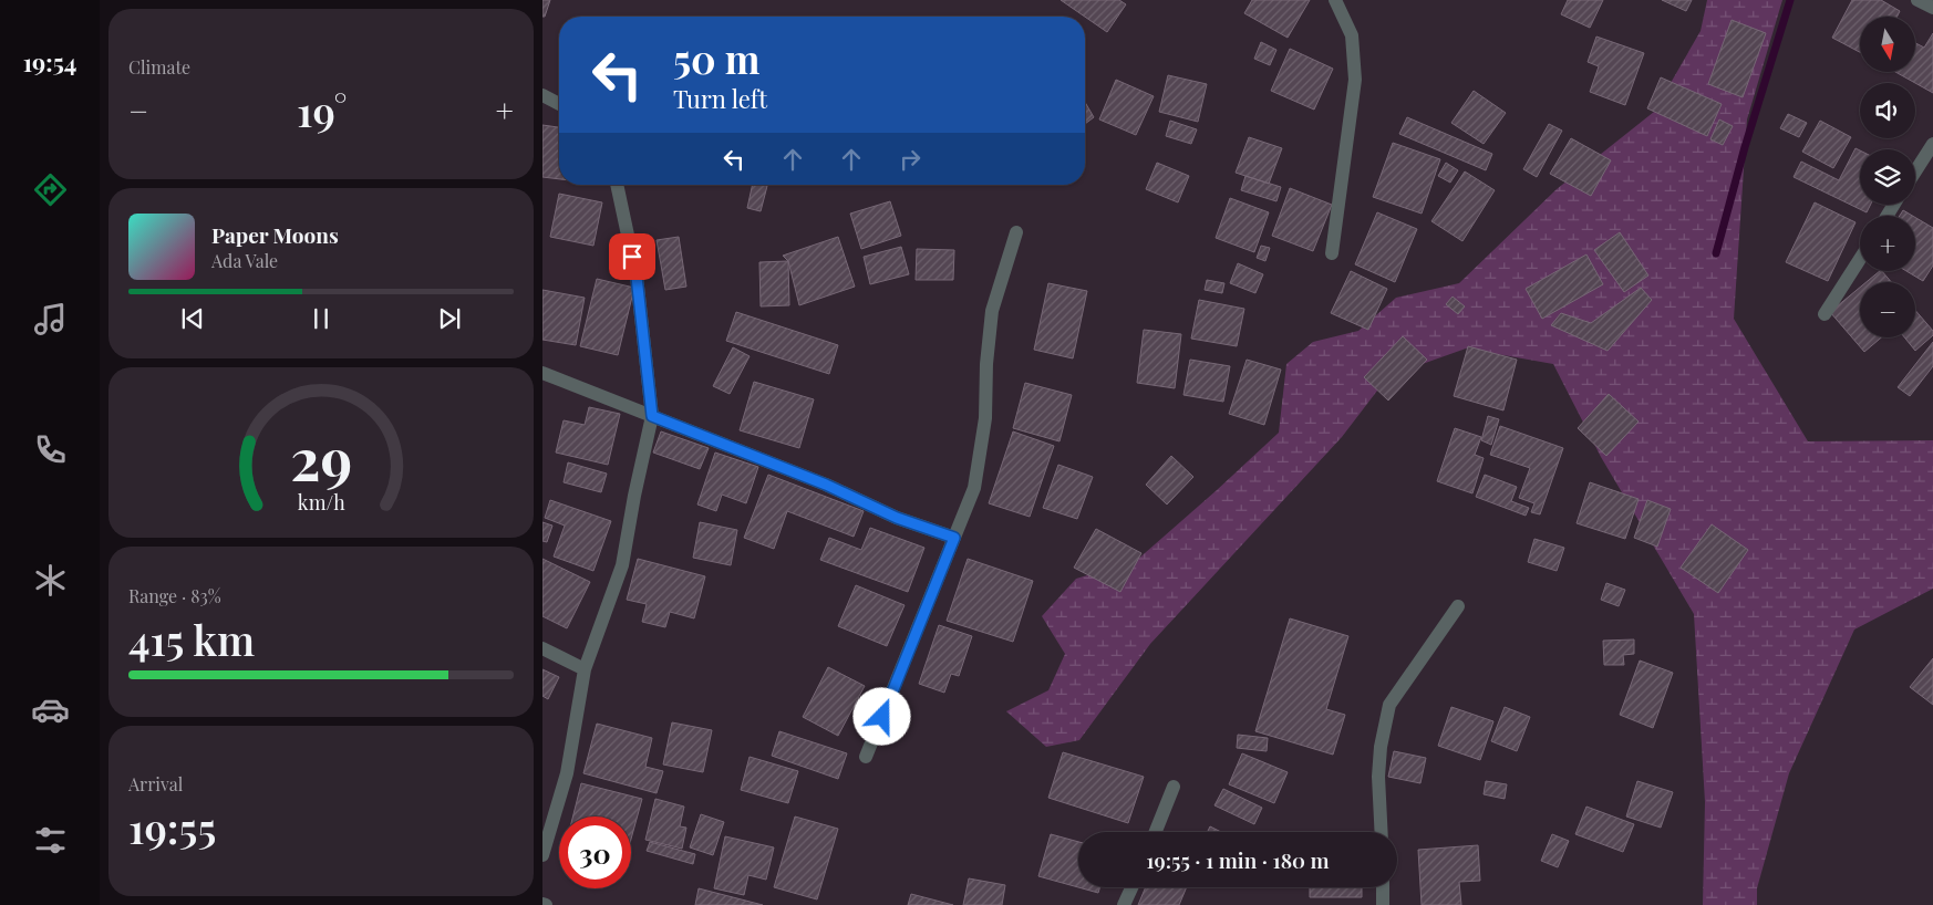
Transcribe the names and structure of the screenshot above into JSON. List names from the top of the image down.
{
  "north": "bottom",
  "page": {
    "tabs": "19:54",
    "tile": [
      "Climate",
      ["Range · 83%", "415 km"],
      ["Arrival", "19:55"]
    ],
    "map_buttons": ["+", "−"],
    "turn": ["50 m", "Turn left"],
    "heat": ["−", "19°", "+"],
    "song": ["Paper Moons", "Ada Vale"],
    "limit": "30",
    "trip": "19:55 · 1 min · 180 m",
    "gauge": ["29", "km/h"]
  }
}
